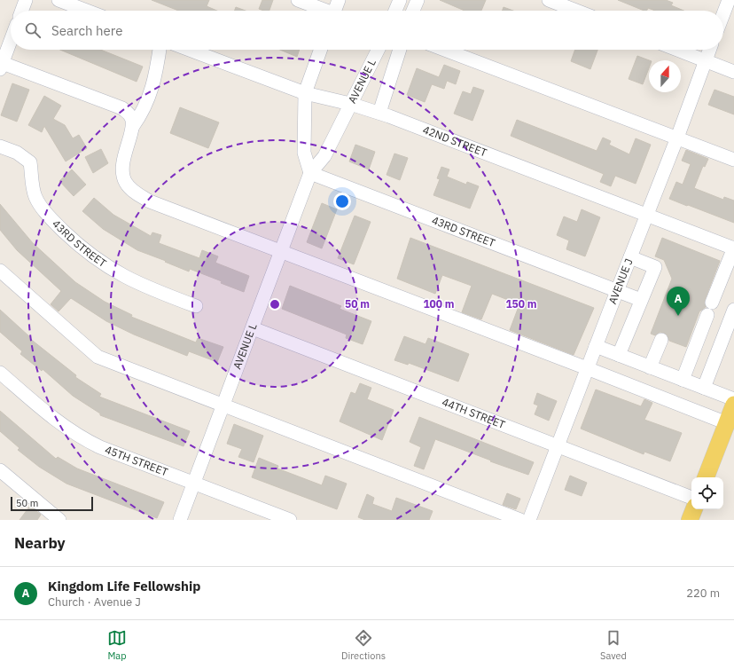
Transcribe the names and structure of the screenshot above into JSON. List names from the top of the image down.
{
  "streets": {
    "street": [
      "AVENUE L",
      "42ND STREET",
      "43RD STREET",
      "AVENUE J",
      "44TH STREET",
      "45TH STREET"
    ]
  },
  "crossings": [
    ["AVENUE L", "42ND STREET"],
    ["AVENUE L", "43RD STREET"],
    ["AVENUE L", "44TH STREET"],
    ["AVENUE L", "45TH STREET"],
    ["42ND STREET", "AVENUE J"],
    ["43RD STREET", "AVENUE J"],
    ["AVENUE J", "44TH STREET"]
  ],
  "scale_bar": "50 m",
  "north": "top",
  "page": {
    "search": "Search here",
    "pins": "A",
    "scale": "50 m",
    "heading": "Nearby",
    "list": [
      {
        "mark": "A",
        "name": "Kingdom Life Fellowship",
        "note": "Church · Avenue J",
        "value": "220 m"
      }
    ],
    "nav": ["Map", "Directions", "Saved"]
  },
  "rings": ["50 m", "100 m", "150 m"]
}
